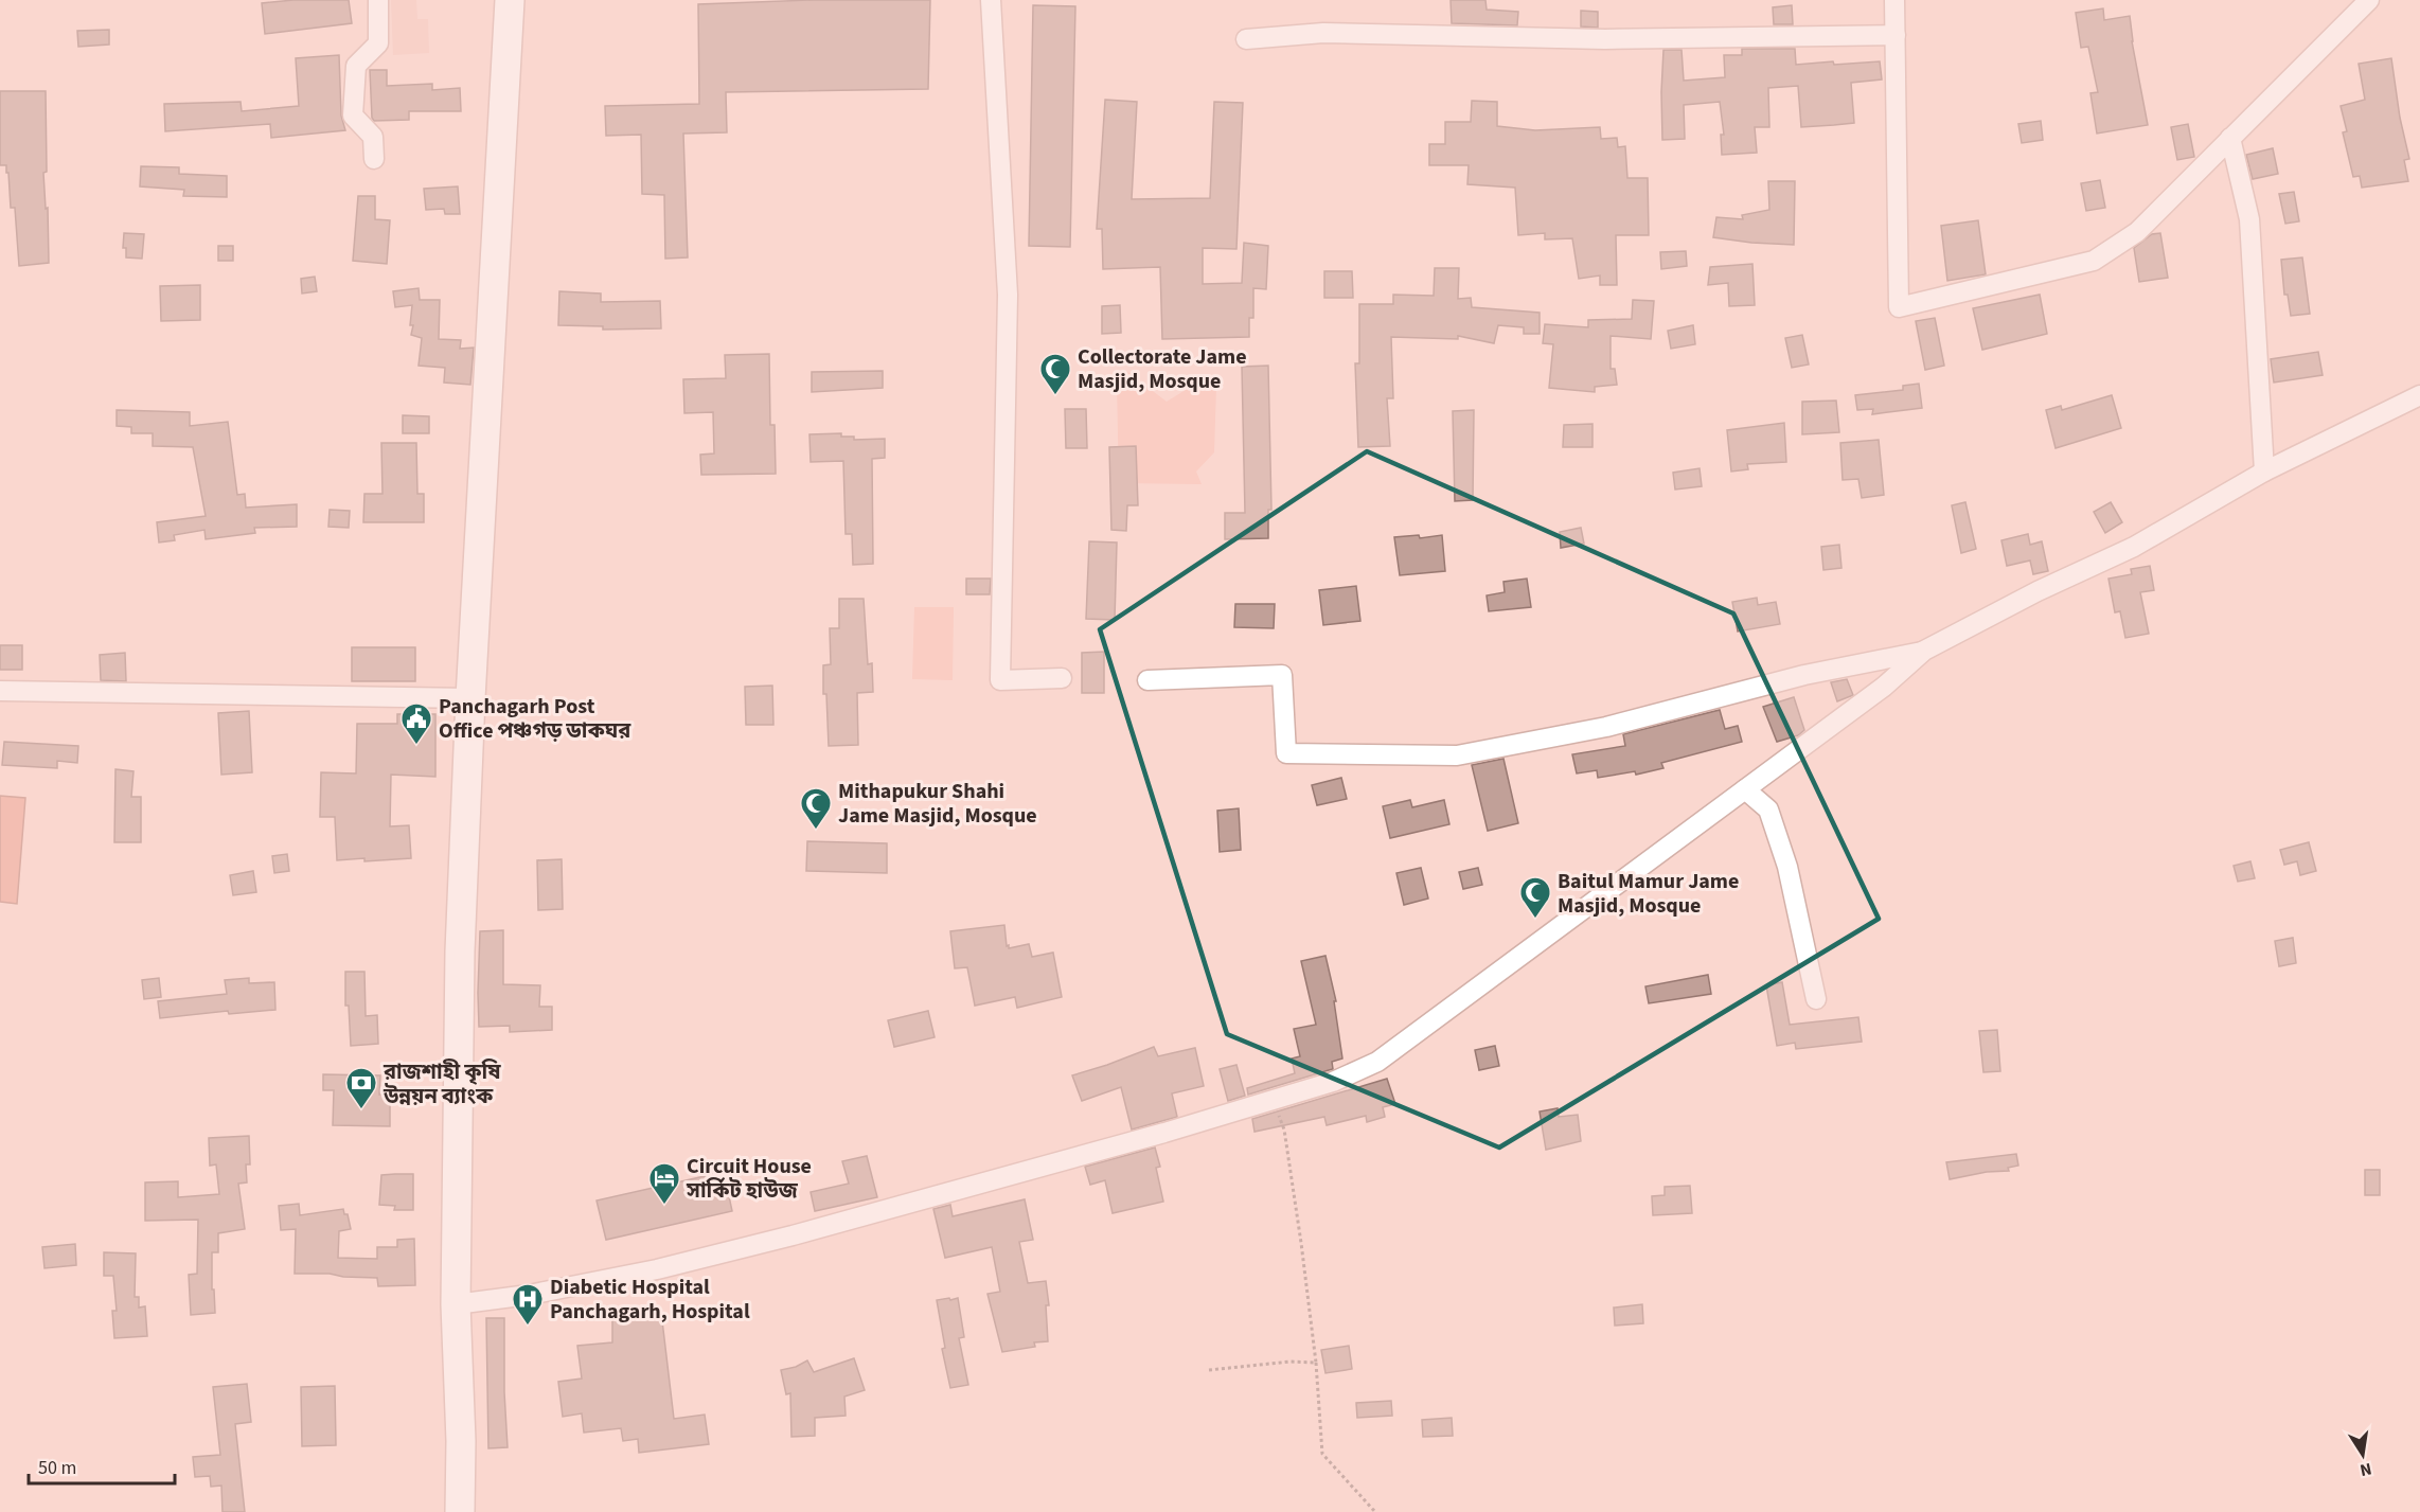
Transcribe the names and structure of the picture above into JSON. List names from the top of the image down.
{
  "places": {
    "mosque": ["Collectorate Jame Masjid, Mosque", "Mithapukur Shahi Jame Masjid, Mosque", "Baitul Mamur Jame Masjid, Mosque"],
    "public building": ["Panchagarh Post Office পঞ্চগড় ডাকঘর"],
    "bank": ["রাজশাহী কৃষি উন্নয়ন ব্যাংক"],
    "hotel": ["Circuit House সার্কিট হাউজ"],
    "hospital": ["Diabetic Hospital Panchagarh, Hospital"]
  },
  "scale_bar": "50 m",
  "north": "bottom"
}
